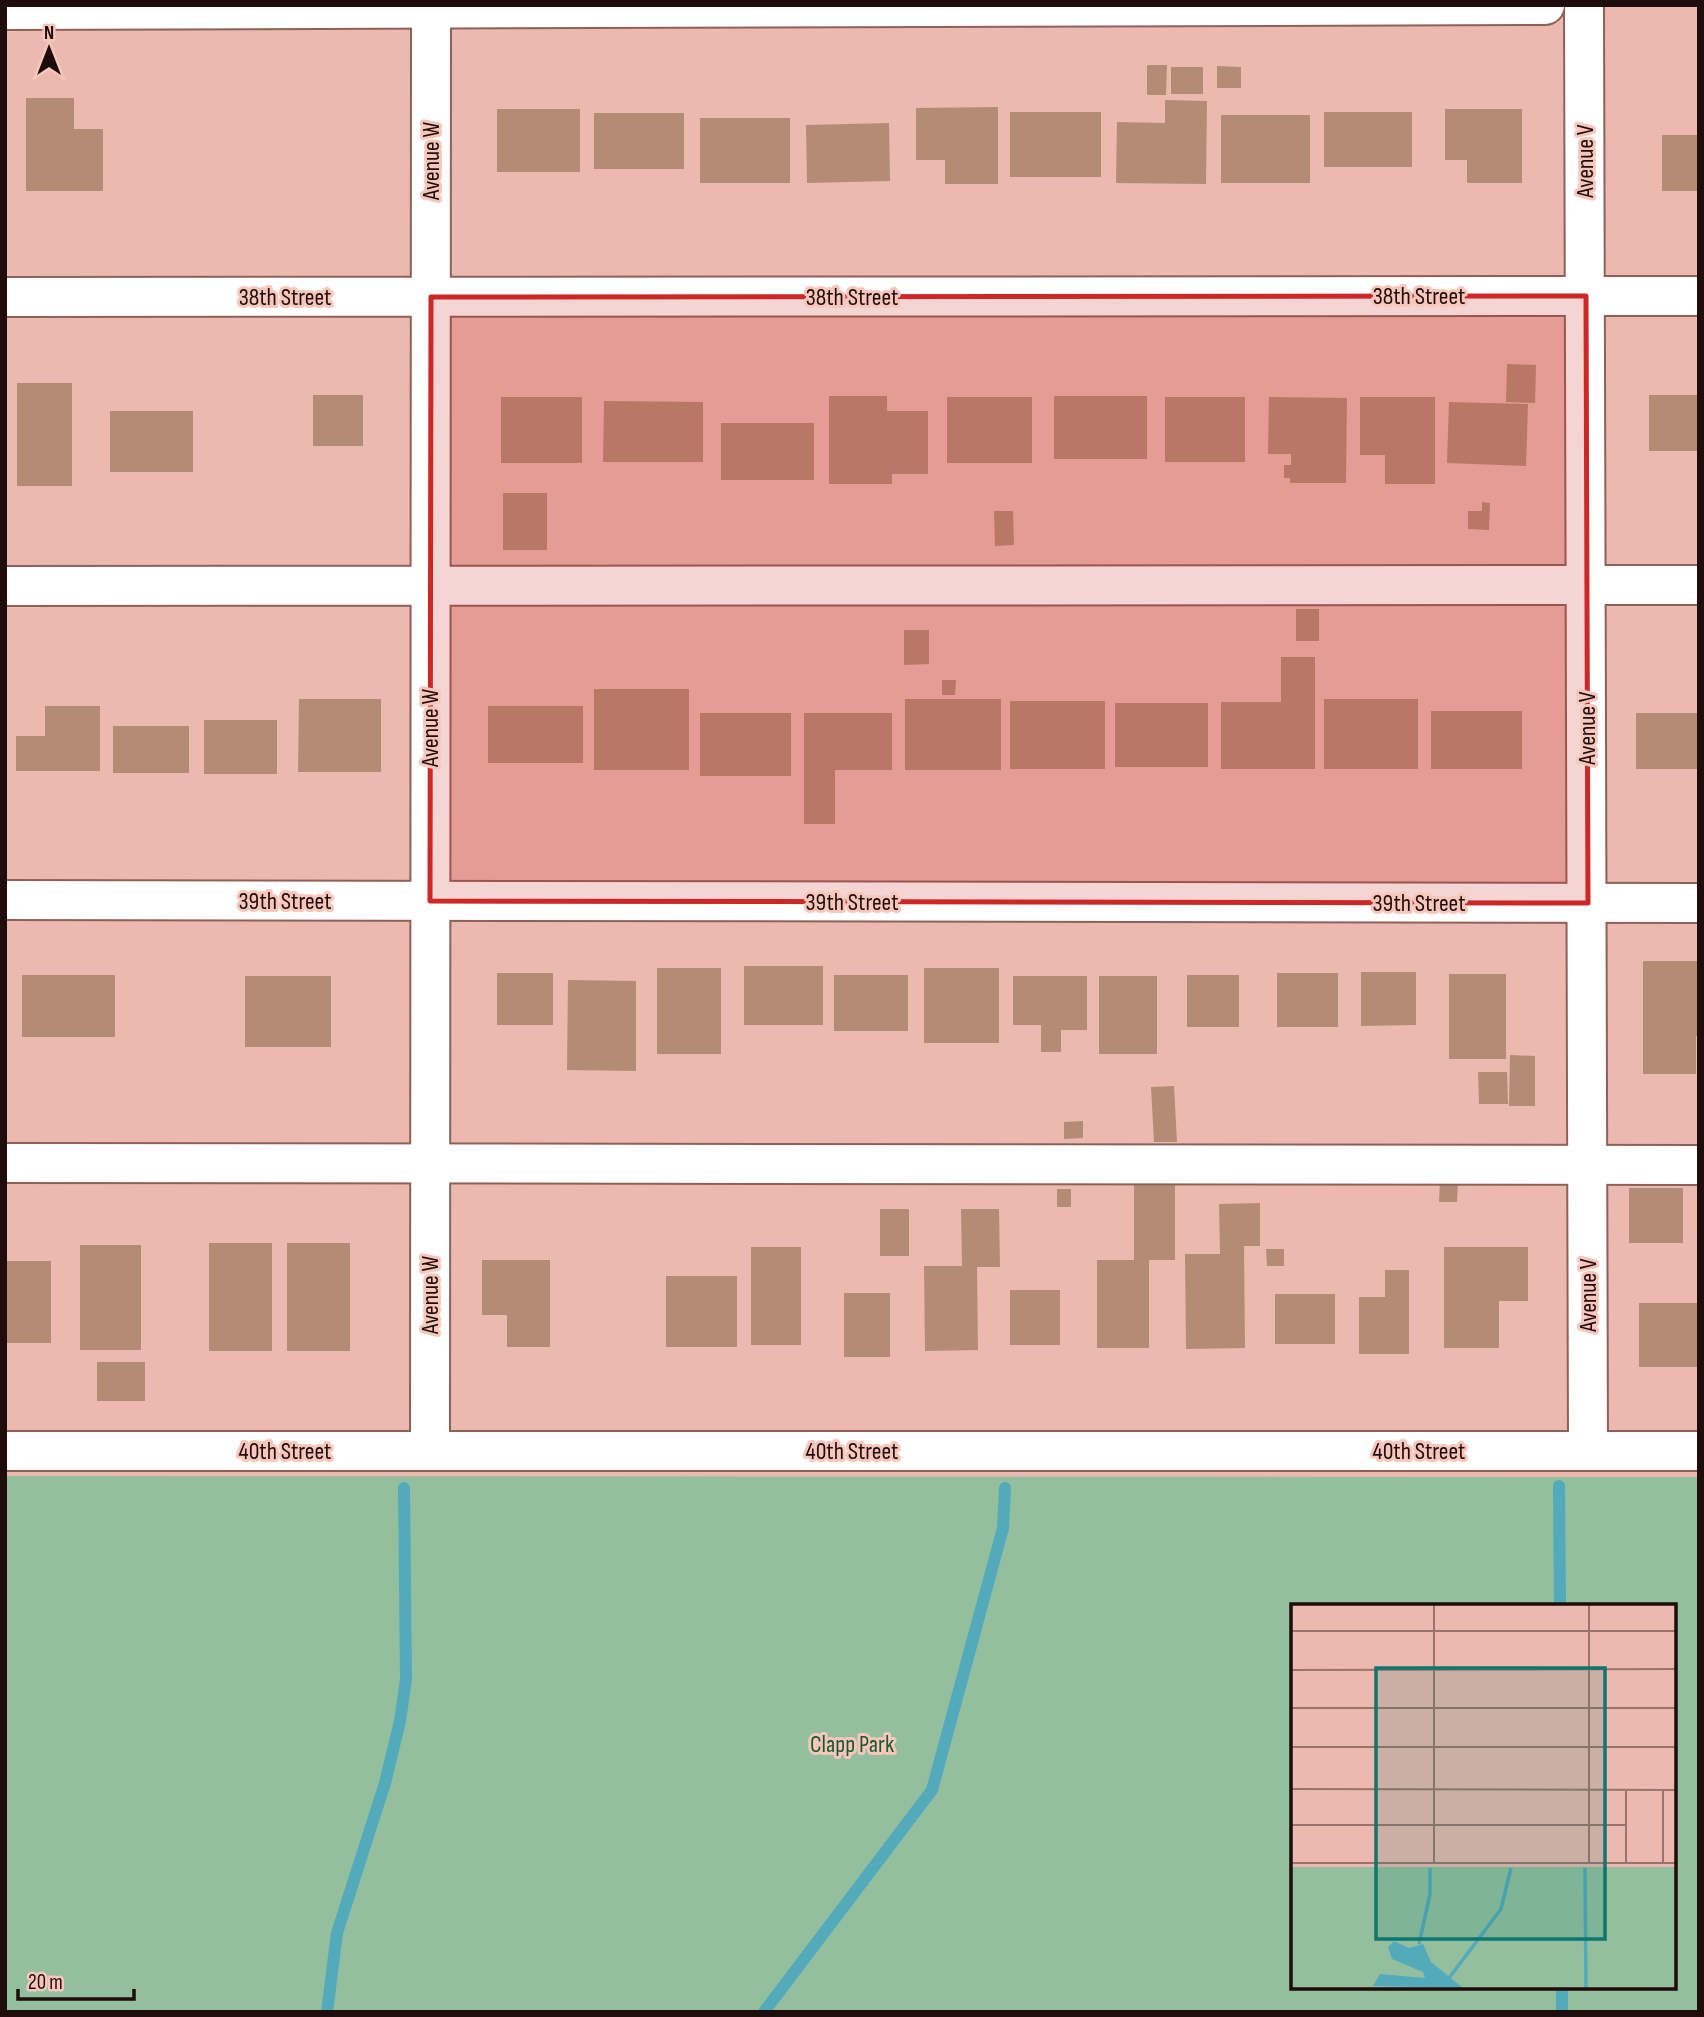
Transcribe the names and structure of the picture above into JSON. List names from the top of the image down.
{
  "streets": {
    "street": [
      "Avenue W",
      "Avenue V",
      "38th Street",
      "39th Street",
      "40th Street"
    ]
  },
  "crossings": [
    ["Avenue W", "38th Street"],
    ["Avenue W", "39th Street"],
    ["Avenue W", "40th Street"],
    ["Avenue V", "38th Street"],
    ["Avenue V", "39th Street"],
    ["Avenue V", "40th Street"]
  ],
  "parks": ["Clapp Park"],
  "scale_bar": "20 m",
  "north": "top"
}
